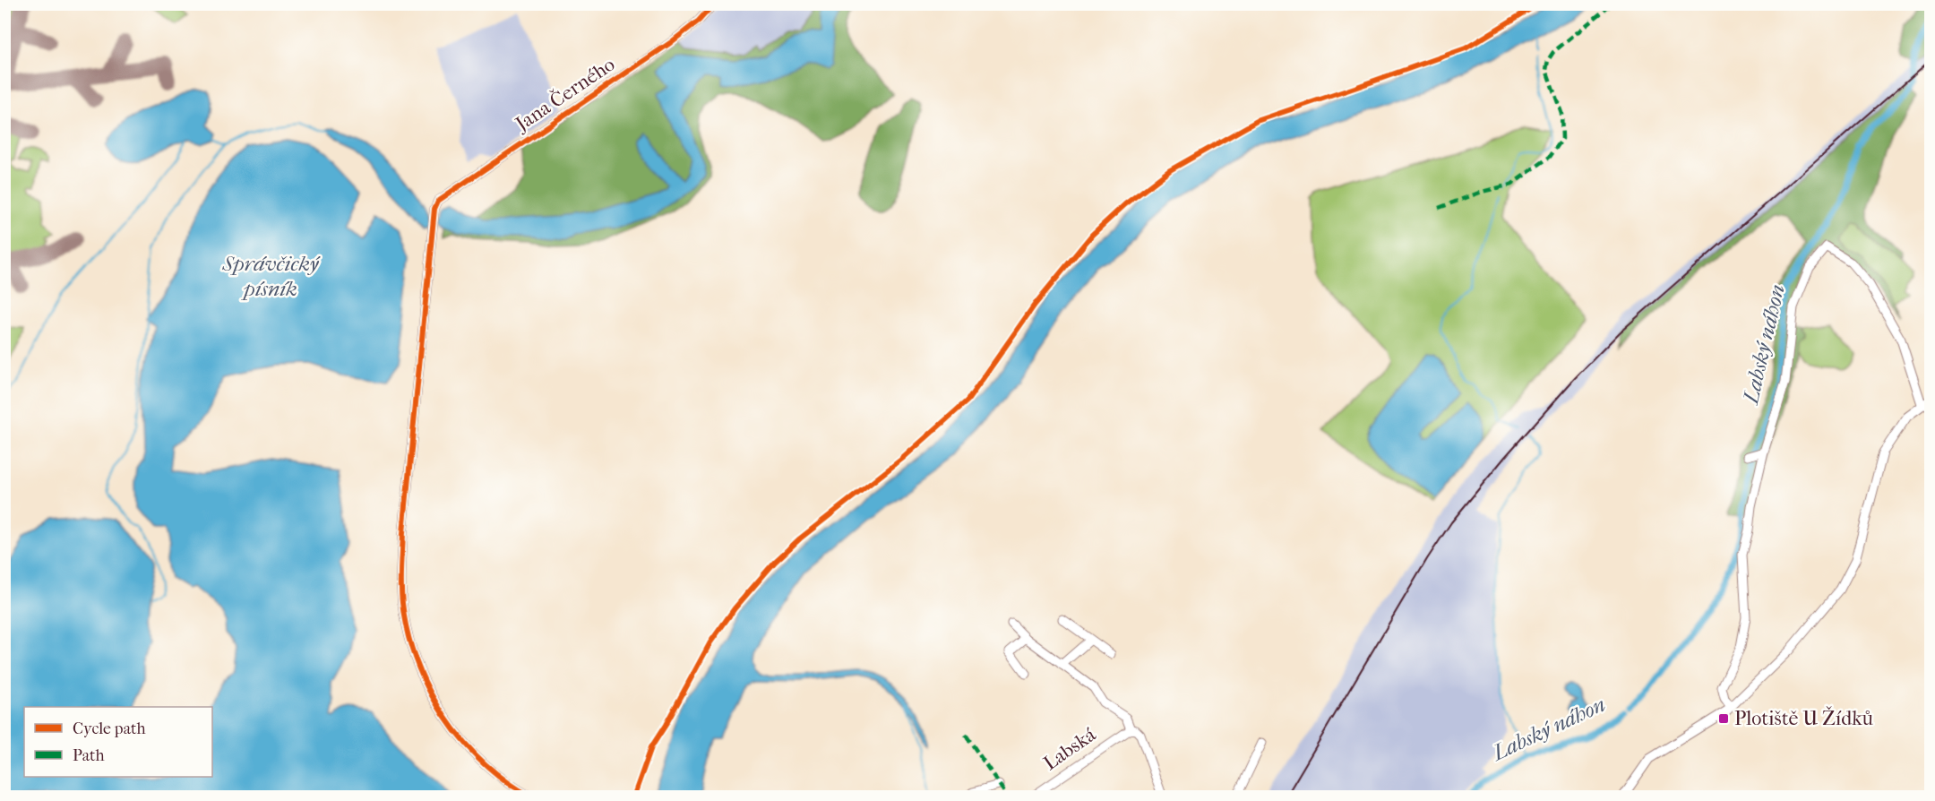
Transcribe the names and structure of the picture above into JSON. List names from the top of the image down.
{
  "streets": {
    "street": ["Jana Černého", "Labská"]
  },
  "water": ["Správčický písník", "Labský náhon"],
  "places": {
    "transit": ["Plotiště U Žídků"]
  },
  "legend": ["Cycle path", "Path"]
}
